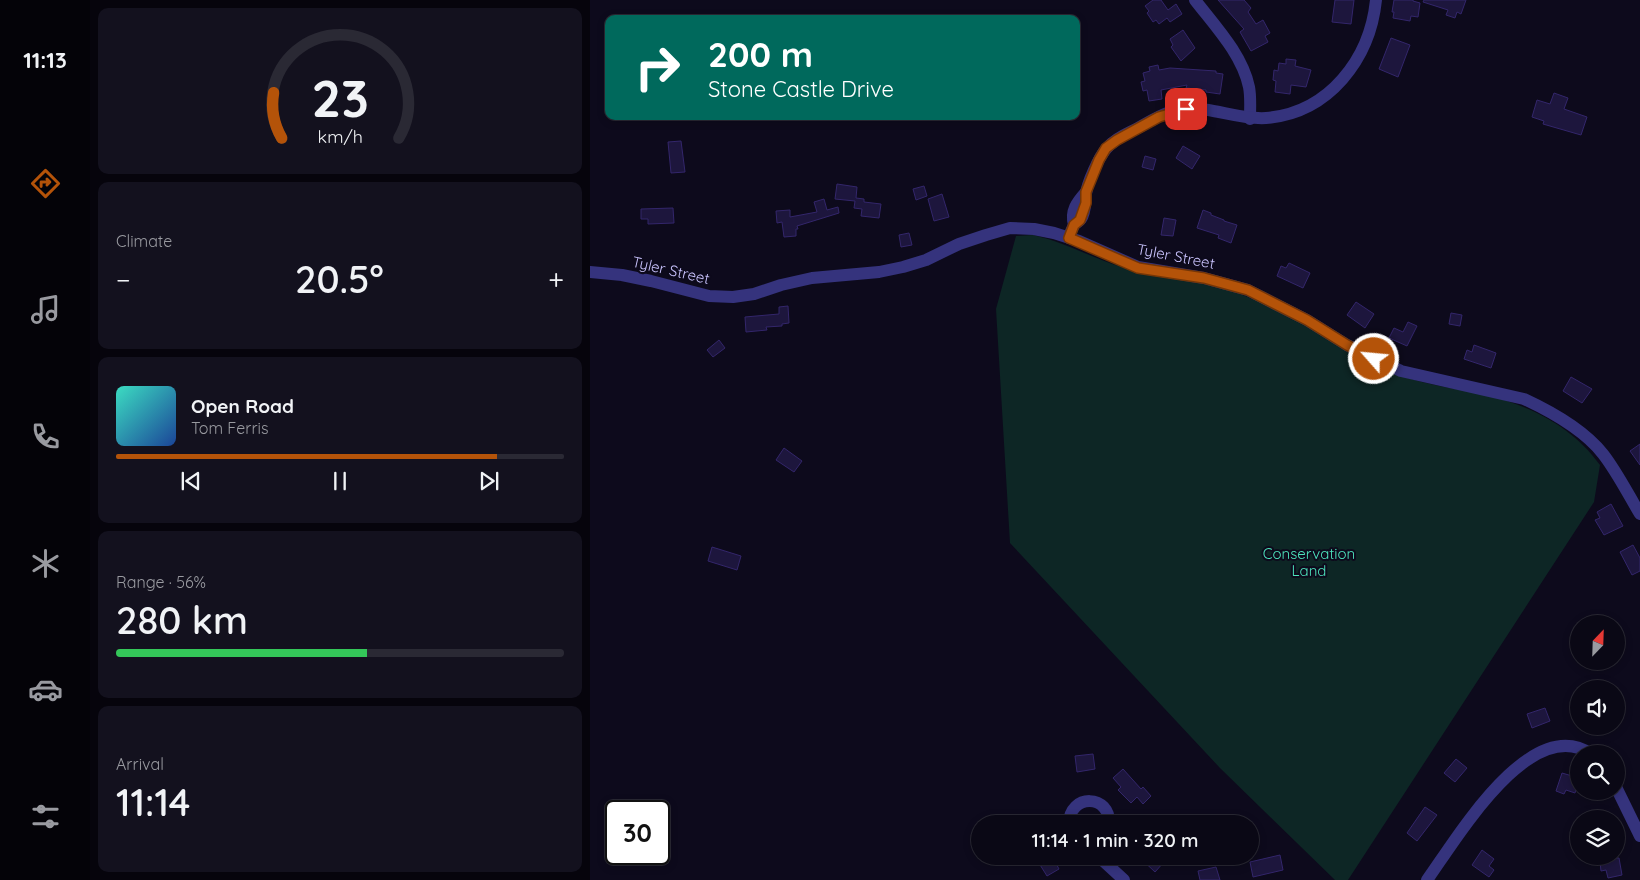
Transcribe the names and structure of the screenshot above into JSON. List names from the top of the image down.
{
  "streets": {
    "street": ["Tyler Street"]
  },
  "parks": ["Conservation Land"],
  "north": "top right",
  "page": {
    "tabs": "11:13",
    "turn": ["200 m", "Stone Castle Drive"],
    "tile": [
      "Climate",
      ["Range · 56%", "280 km"],
      ["Arrival", "11:14"]
    ],
    "heat": ["−", "20.5°", "+"],
    "song": ["Open Road", "Tom Ferris"],
    "limit": "30",
    "trip": "11:14 · 1 min · 320 m",
    "gauge": ["23", "km/h"]
  }
}
